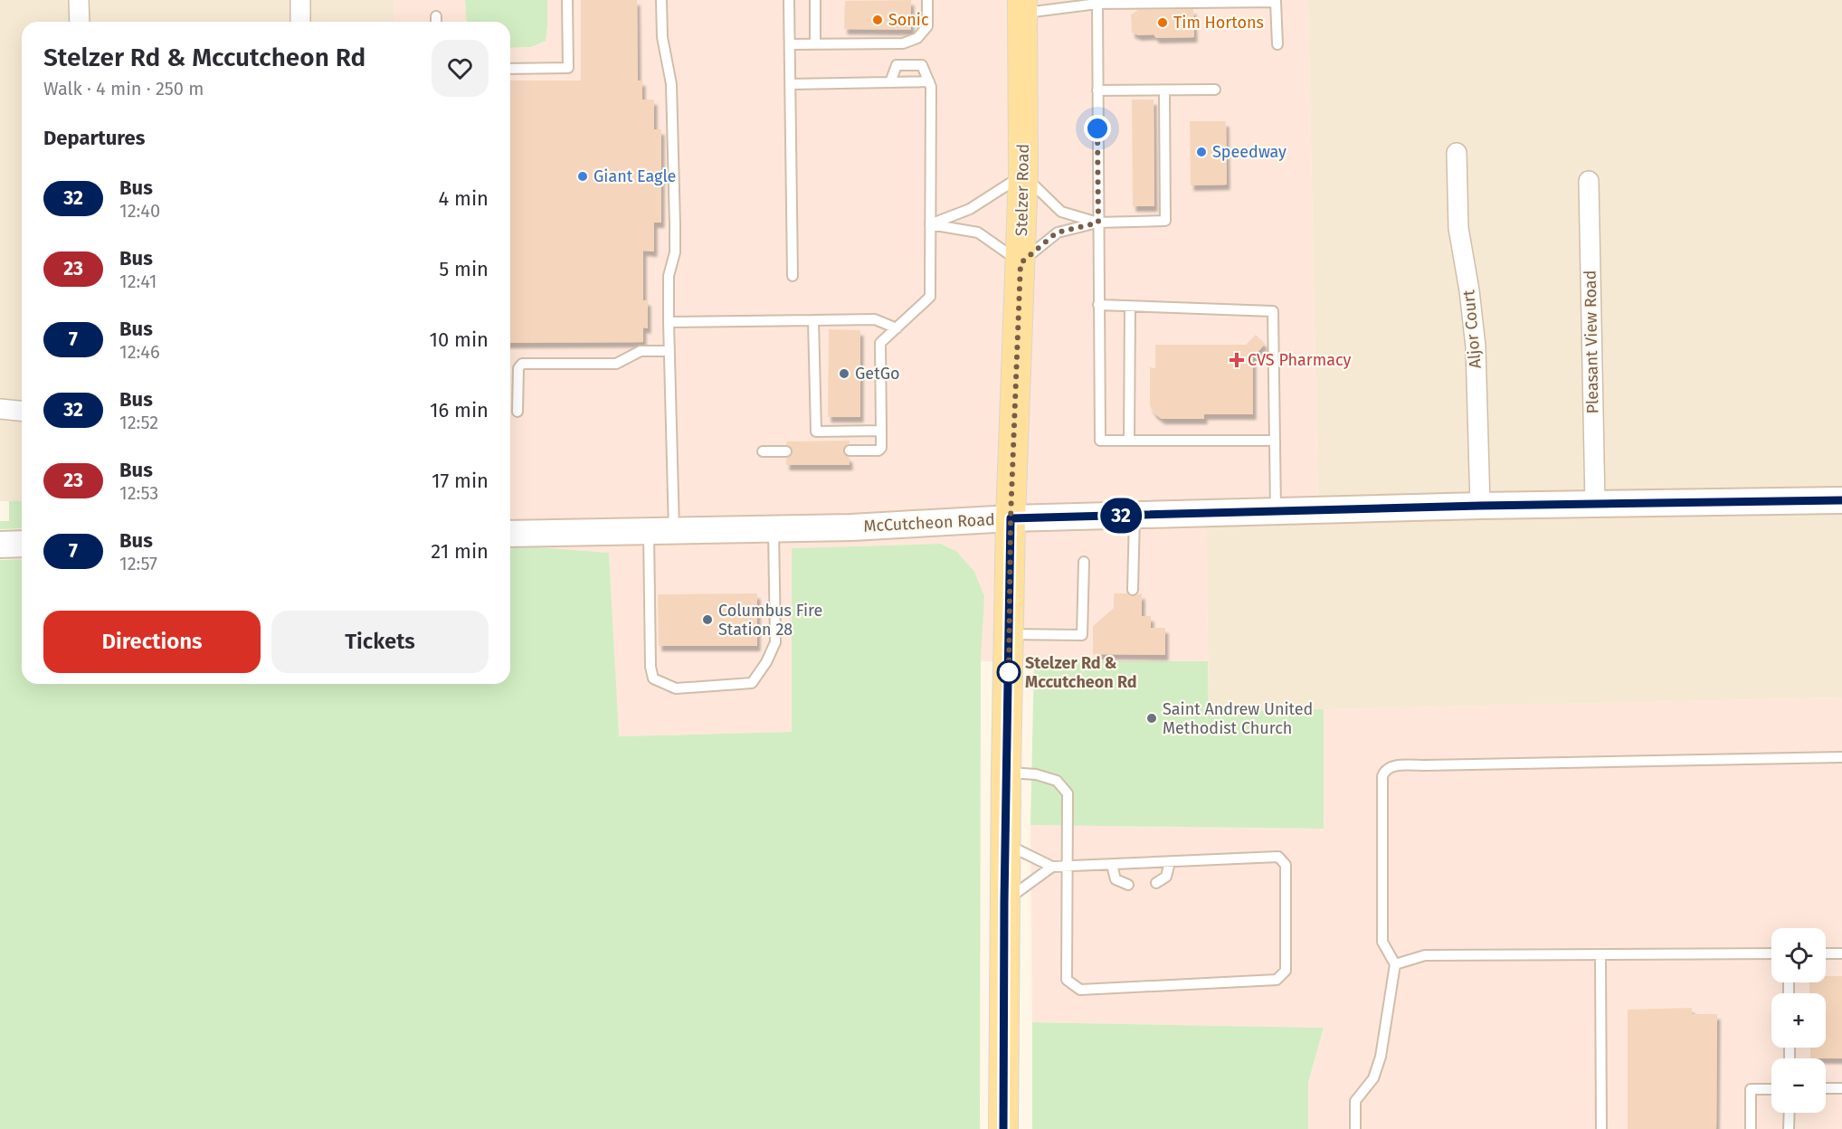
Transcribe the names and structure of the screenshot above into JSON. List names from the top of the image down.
{
  "streets": {
    "main road": ["Stelzer Road", "McCutcheon Road"],
    "street": ["Aljor Court", "Pleasant View Road"]
  },
  "crossings": [
    ["Stelzer Road", "McCutcheon Road"],
    ["Aljor Court", "McCutcheon Road"],
    ["Pleasant View Road", "McCutcheon Road"]
  ],
  "places": {
    "other": [
      "Sonic",
      "Tim Hortons",
      "Speedway",
      "Giant Eagle",
      "GetGo",
      "Columbus Fire Station 28",
      "Stelzer Rd & Mccutcheon Rd",
      "Saint Andrew United Methodist Church"
    ],
    "health": ["CVS Pharmacy"]
  },
  "lines": ["bus line 32"],
  "page": {
    "on_map": "32",
    "heading": [
      ["Stelzer Rd & Mccutcheon Rd", "Walk · 4 min · 250 m"],
      "Departures"
    ],
    "list": [
      {
        "mark": "32",
        "name": "Bus",
        "note": "12:40",
        "value": "4 min"
      },
      {
        "mark": "23",
        "name": "Bus",
        "note": "12:41",
        "value": "5 min"
      },
      {
        "mark": "7",
        "name": "Bus",
        "note": "12:46",
        "value": "10 min"
      },
      {
        "mark": "32",
        "name": "Bus",
        "note": "12:52",
        "value": "16 min"
      },
      {
        "mark": "23",
        "name": "Bus",
        "note": "12:53",
        "value": "17 min"
      },
      {
        "mark": "7",
        "name": "Bus",
        "note": "12:57",
        "value": "21 min"
      }
    ],
    "buttons": ["Directions", "Tickets"],
    "map_buttons": ["+", "−"]
  }
}
